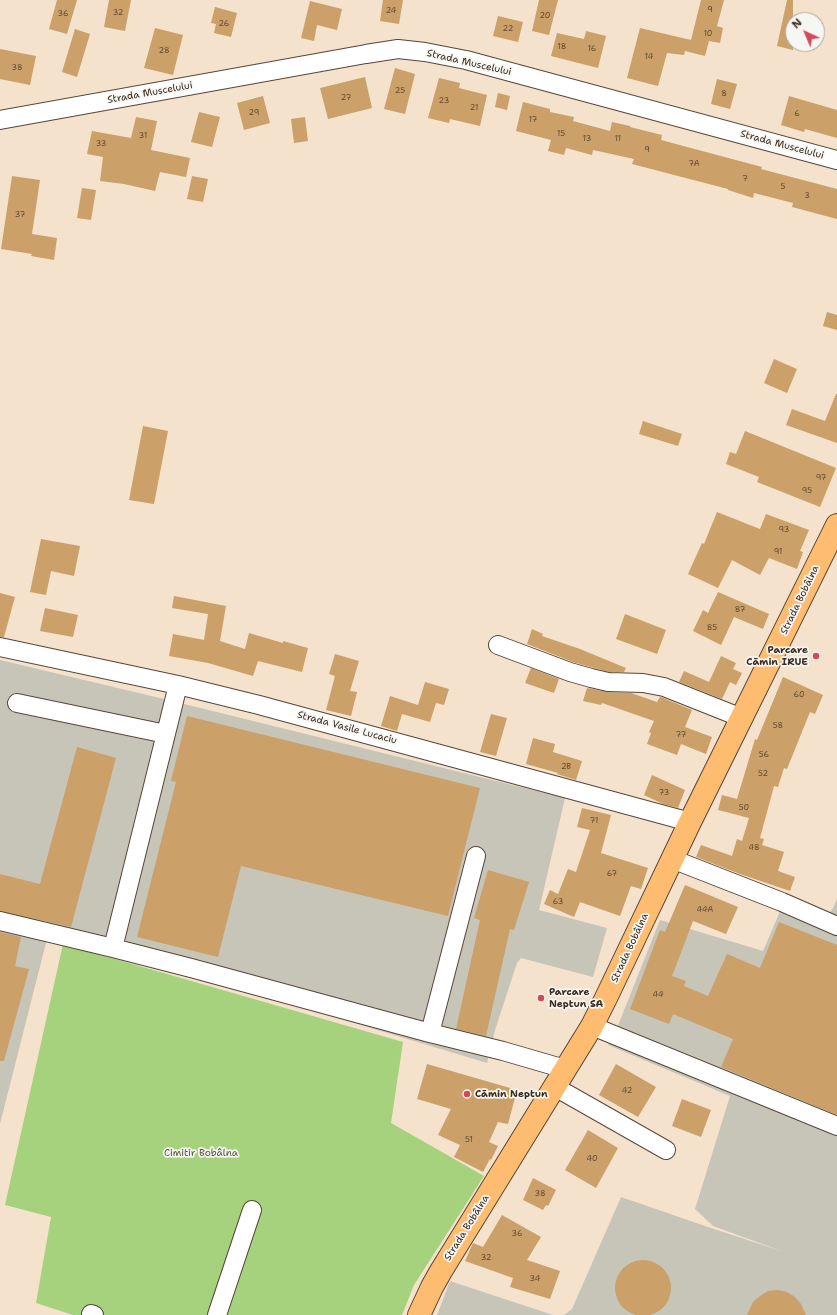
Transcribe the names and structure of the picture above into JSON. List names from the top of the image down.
{
  "streets": {
    "main road": ["Strada Bobâlna"],
    "street": ["Strada Muscelului", "Strada Vasile Lucaciu"]
  },
  "crossings": [
    ["Strada Bobâlna", "Strada Vasile Lucaciu"]
  ],
  "parks": ["Cimitir Bobâlna"],
  "places": ["Parcare Cămin IRUE", "Parcare Neptun SA", "Cămin Neptun"],
  "house_numbers": [
    "9",
    "24",
    "32",
    "36",
    "20",
    "26",
    "22",
    "10",
    "18",
    "16",
    "28",
    "14",
    "38",
    "25",
    "8",
    "27",
    "23",
    "21",
    "29",
    "6",
    "17",
    "15",
    "31",
    "13",
    "11",
    "33",
    "9",
    "7A",
    "7",
    "5",
    "3",
    "37",
    "97",
    "95",
    "93",
    "91",
    "87",
    "85",
    "60",
    "58",
    "77",
    "56",
    "2B",
    "52",
    "73",
    "50",
    "71",
    "48",
    "67",
    "63",
    "44A",
    "44",
    "42",
    "51",
    "40",
    "38",
    "36",
    "32",
    "34"
  ],
  "north": "top left"
}
